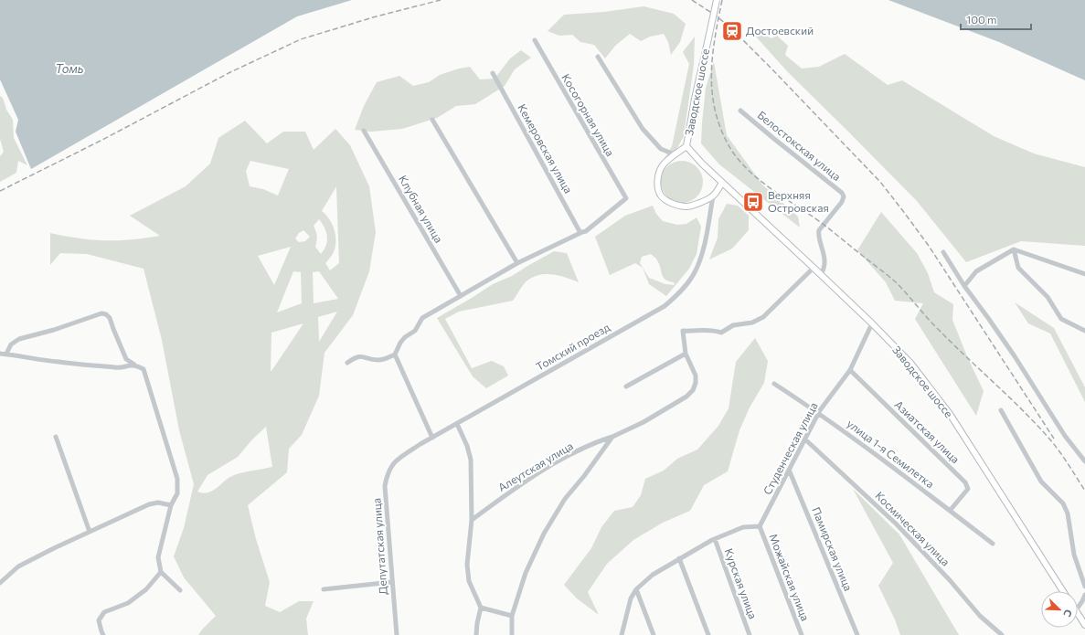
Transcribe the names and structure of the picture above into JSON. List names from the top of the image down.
{
  "streets": {
    "main road": ["Заводское шоссе"],
    "street": [
      "Косогорная улица",
      "Белостокская улица",
      "Кемеровская улица",
      "Клубная улица",
      "Томский проезд",
      "Азиатская улица",
      "Студенческая улица",
      "улица 1-я Семилетка",
      "Алеутская улица",
      "Космическая улица",
      "Депутатская улица",
      "Памирская улица",
      "Можайская улица",
      "Курская улица"
    ]
  },
  "crossings": [
    ["Заводское шоссе", "Белостокская улица"],
    ["Заводское шоссе", "Томский проезд"],
    ["Заводское шоссе", "Студенческая улица"],
    ["Заводское шоссе", "Алеутская улица"],
    ["Косогорная улица", "Кемеровская улица"],
    ["Томский проезд", "Депутатская улица"],
    ["Азиатская улица", "Студенческая улица"],
    ["Азиатская улица", "улица 1-я Семилетка"],
    ["Студенческая улица", "улица 1-я Семилетка"],
    ["Студенческая улица", "Космическая улица"],
    ["Студенческая улица", "Памирская улица"],
    ["Студенческая улица", "Можайская улица"]
  ],
  "water": ["Томь"],
  "places": {
    "station": ["Достоевский"],
    "bus stop": ["Верхняя Островская"]
  },
  "scale_bar": "100 m",
  "north": "bottom right"
}
